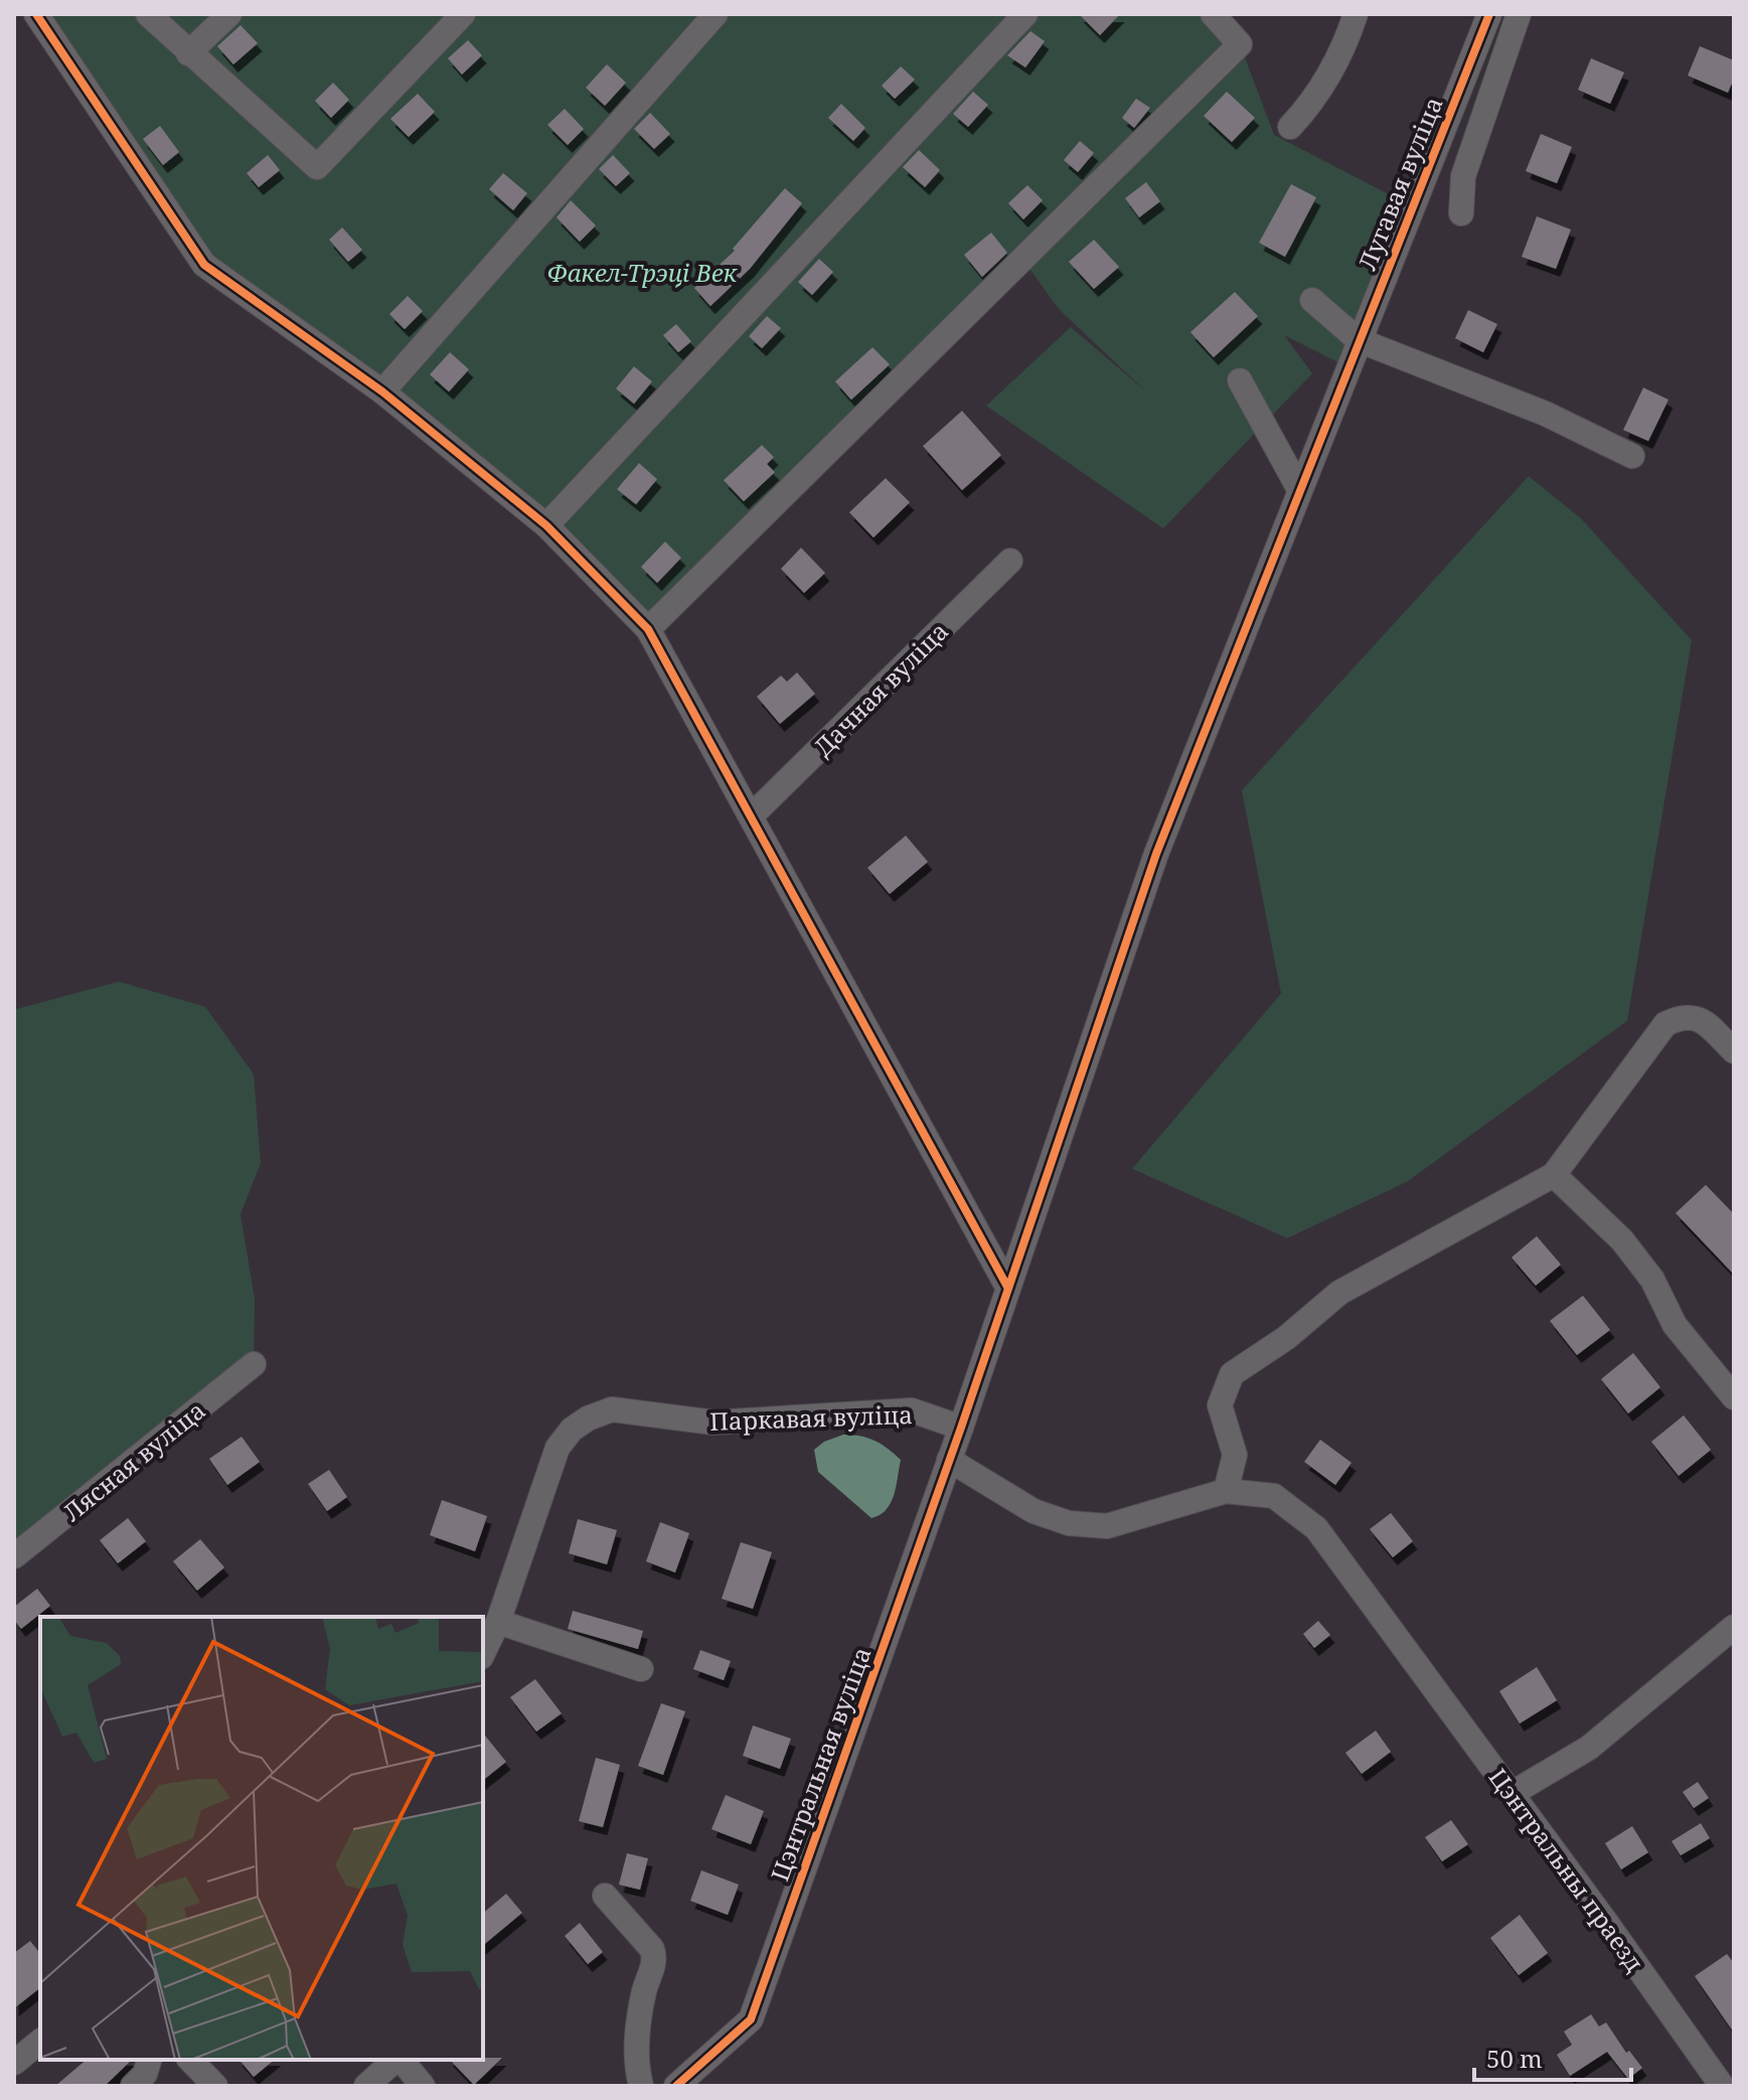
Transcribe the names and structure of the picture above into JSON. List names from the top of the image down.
{
  "streets": {
    "street": [
      "Лугавая вуліца",
      "Дачная вуліца",
      "Паркавая вуліца",
      "Лясная вуліца",
      "Цэнтральная вуліца",
      "Цэнтральны праезд"
    ]
  },
  "crossings": [
    ["Лугавая вуліца", "Цэнтральная вуліца"],
    ["Паркавая вуліца", "Цэнтральная вуліца"]
  ],
  "parks": ["Факел-Трэці Век"],
  "scale_bar": "50 m"
}
